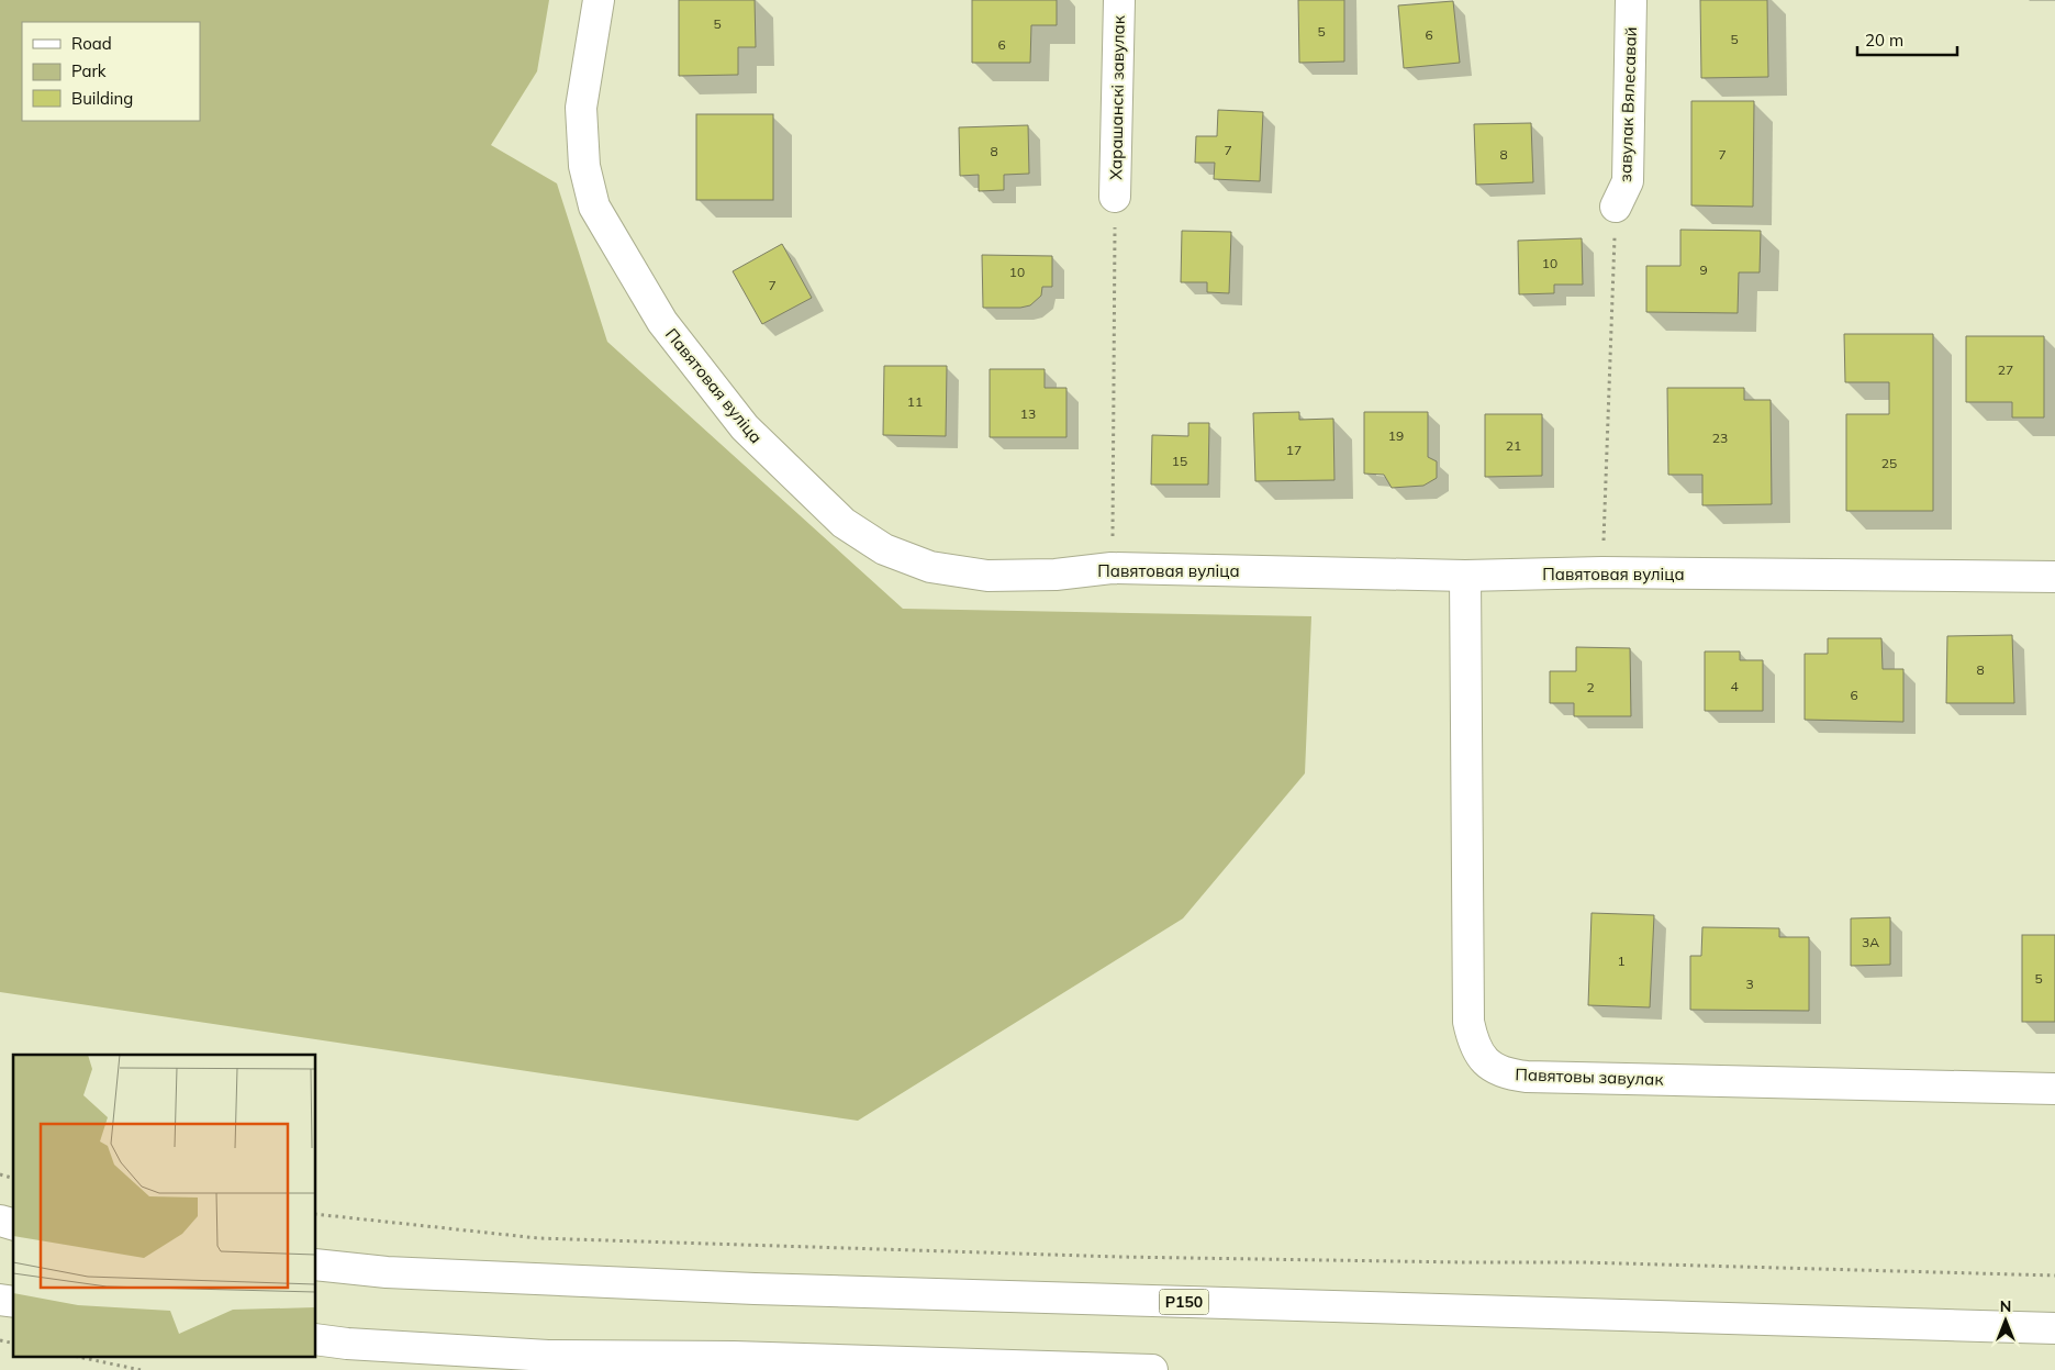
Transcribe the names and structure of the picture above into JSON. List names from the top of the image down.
{
  "streets": {
    "street": [
      "Харашанскі завулак",
      "завулак Вялесавай",
      "Павятовая вуліца",
      "Павятовы завулак",
      "Р150"
    ]
  },
  "crossings": [
    ["Павятовая вуліца", "Павятовы завулак"]
  ],
  "house_numbers": [
    "5",
    "5",
    "6",
    "5",
    "6",
    "7",
    "8",
    "8",
    "7",
    "10",
    "9",
    "10",
    "7",
    "27",
    "11",
    "13",
    "19",
    "23",
    "21",
    "17",
    "15",
    "25",
    "8",
    "4",
    "2",
    "6",
    "3А",
    "1",
    "5",
    "3"
  ],
  "legend": ["Road", "Park", "Building"],
  "scale_bar": "20 m",
  "north": "top"
}
